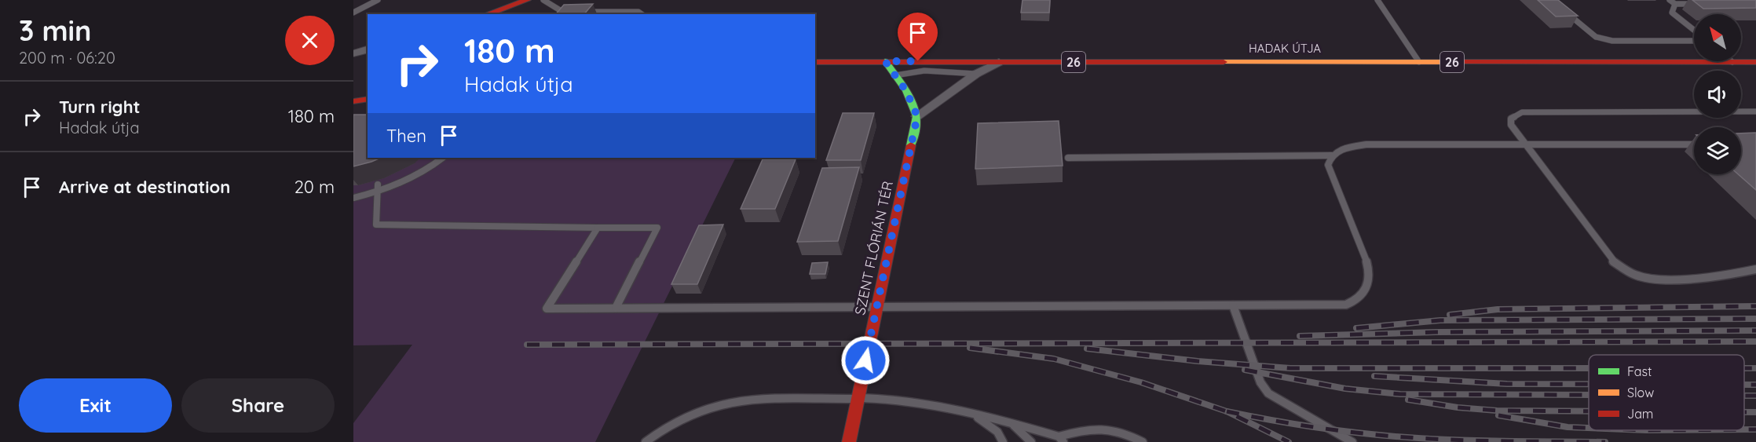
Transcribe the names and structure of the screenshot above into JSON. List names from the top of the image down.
{
  "streets": {
    "main road": ["HADAK ÚTJA", "26", "SZENT FLÓRIÁN TÉR"]
  },
  "legend": ["Fast", "Slow", "Jam"],
  "north": "top left",
  "page": {
    "heading": ["3 min", "200 m · 06:20"],
    "turn": ["180 m", "Hadak útja"],
    "list": [
      {
        "name": "Turn right",
        "note": "Hadak útja",
        "value": "180 m"
      },
      {
        "name": "Arrive at destination",
        "value": "20 m"
      }
    ],
    "then": "Then",
    "buttons": ["Exit", "Share"]
  }
}
